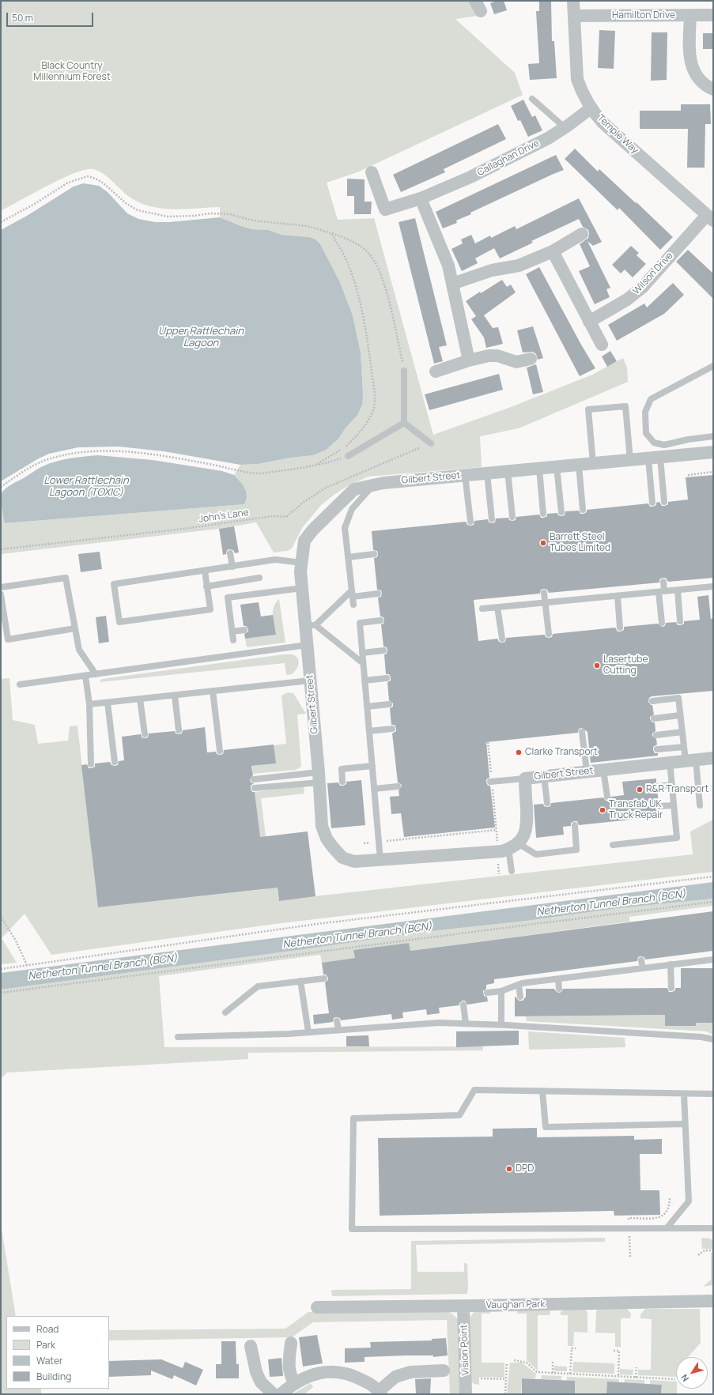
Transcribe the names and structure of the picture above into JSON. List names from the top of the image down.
{
  "streets": {
    "street": [
      "Hamilton Drive",
      "Temple Way",
      "Callaghan Drive",
      "Wilson Drive",
      "Gilbert Street",
      "Vaughan Park",
      "Vision Point"
    ],
    "path": ["John's Lane"]
  },
  "crossings": [
    ["Hamilton Drive", "Temple Way"],
    ["Temple Way", "Callaghan Drive"],
    ["Temple Way", "Wilson Drive"],
    ["Vaughan Park", "Vision Point"]
  ],
  "water": ["Upper Rattlechain Lagoon", "Lower Rattlechain Lagoon (TOXIC)", "Netherton Tunnel Branch (BCN)"],
  "parks": ["Black Country Millennium Forest"],
  "places": [
    "Barrett Steel Tubes Limited",
    "Lasertube Cutting",
    "Clarke Transport",
    "R&R Transport",
    "Transfab UK Truck Repair",
    "DPD"
  ],
  "legend": [
    "Road",
    "Park",
    "Water",
    "Building"
  ],
  "scale_bar": "50 m",
  "north": "bottom left"
}
